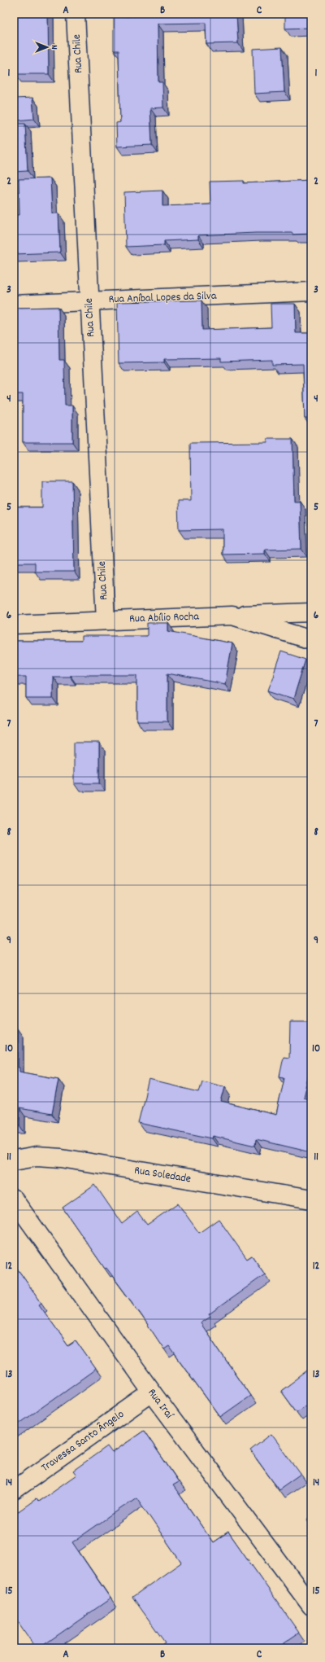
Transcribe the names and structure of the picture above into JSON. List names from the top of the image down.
{
  "streets": {
    "street": [
      "Rua Chile",
      "Rua Aníbal Lopes da Silva",
      "Rua Abílio Rocha",
      "Rua Soledade",
      "Rua Iraí",
      "Travessa Santo Ângelo"
    ]
  },
  "crossings": [
    ["Rua Chile", "Rua Aníbal Lopes da Silva"],
    ["Rua Chile", "Rua Abílio Rocha"],
    ["Rua Iraí", "Travessa Santo Ângelo"]
  ],
  "north": "right",
  "grid": {
    "columns": ["A", "B", "C"],
    "rows": [
      "1",
      "2",
      "3",
      "4",
      "5",
      "6",
      "7",
      "8",
      "9",
      "10",
      "11",
      "12",
      "13",
      "14",
      "15"
    ]
  }
}
